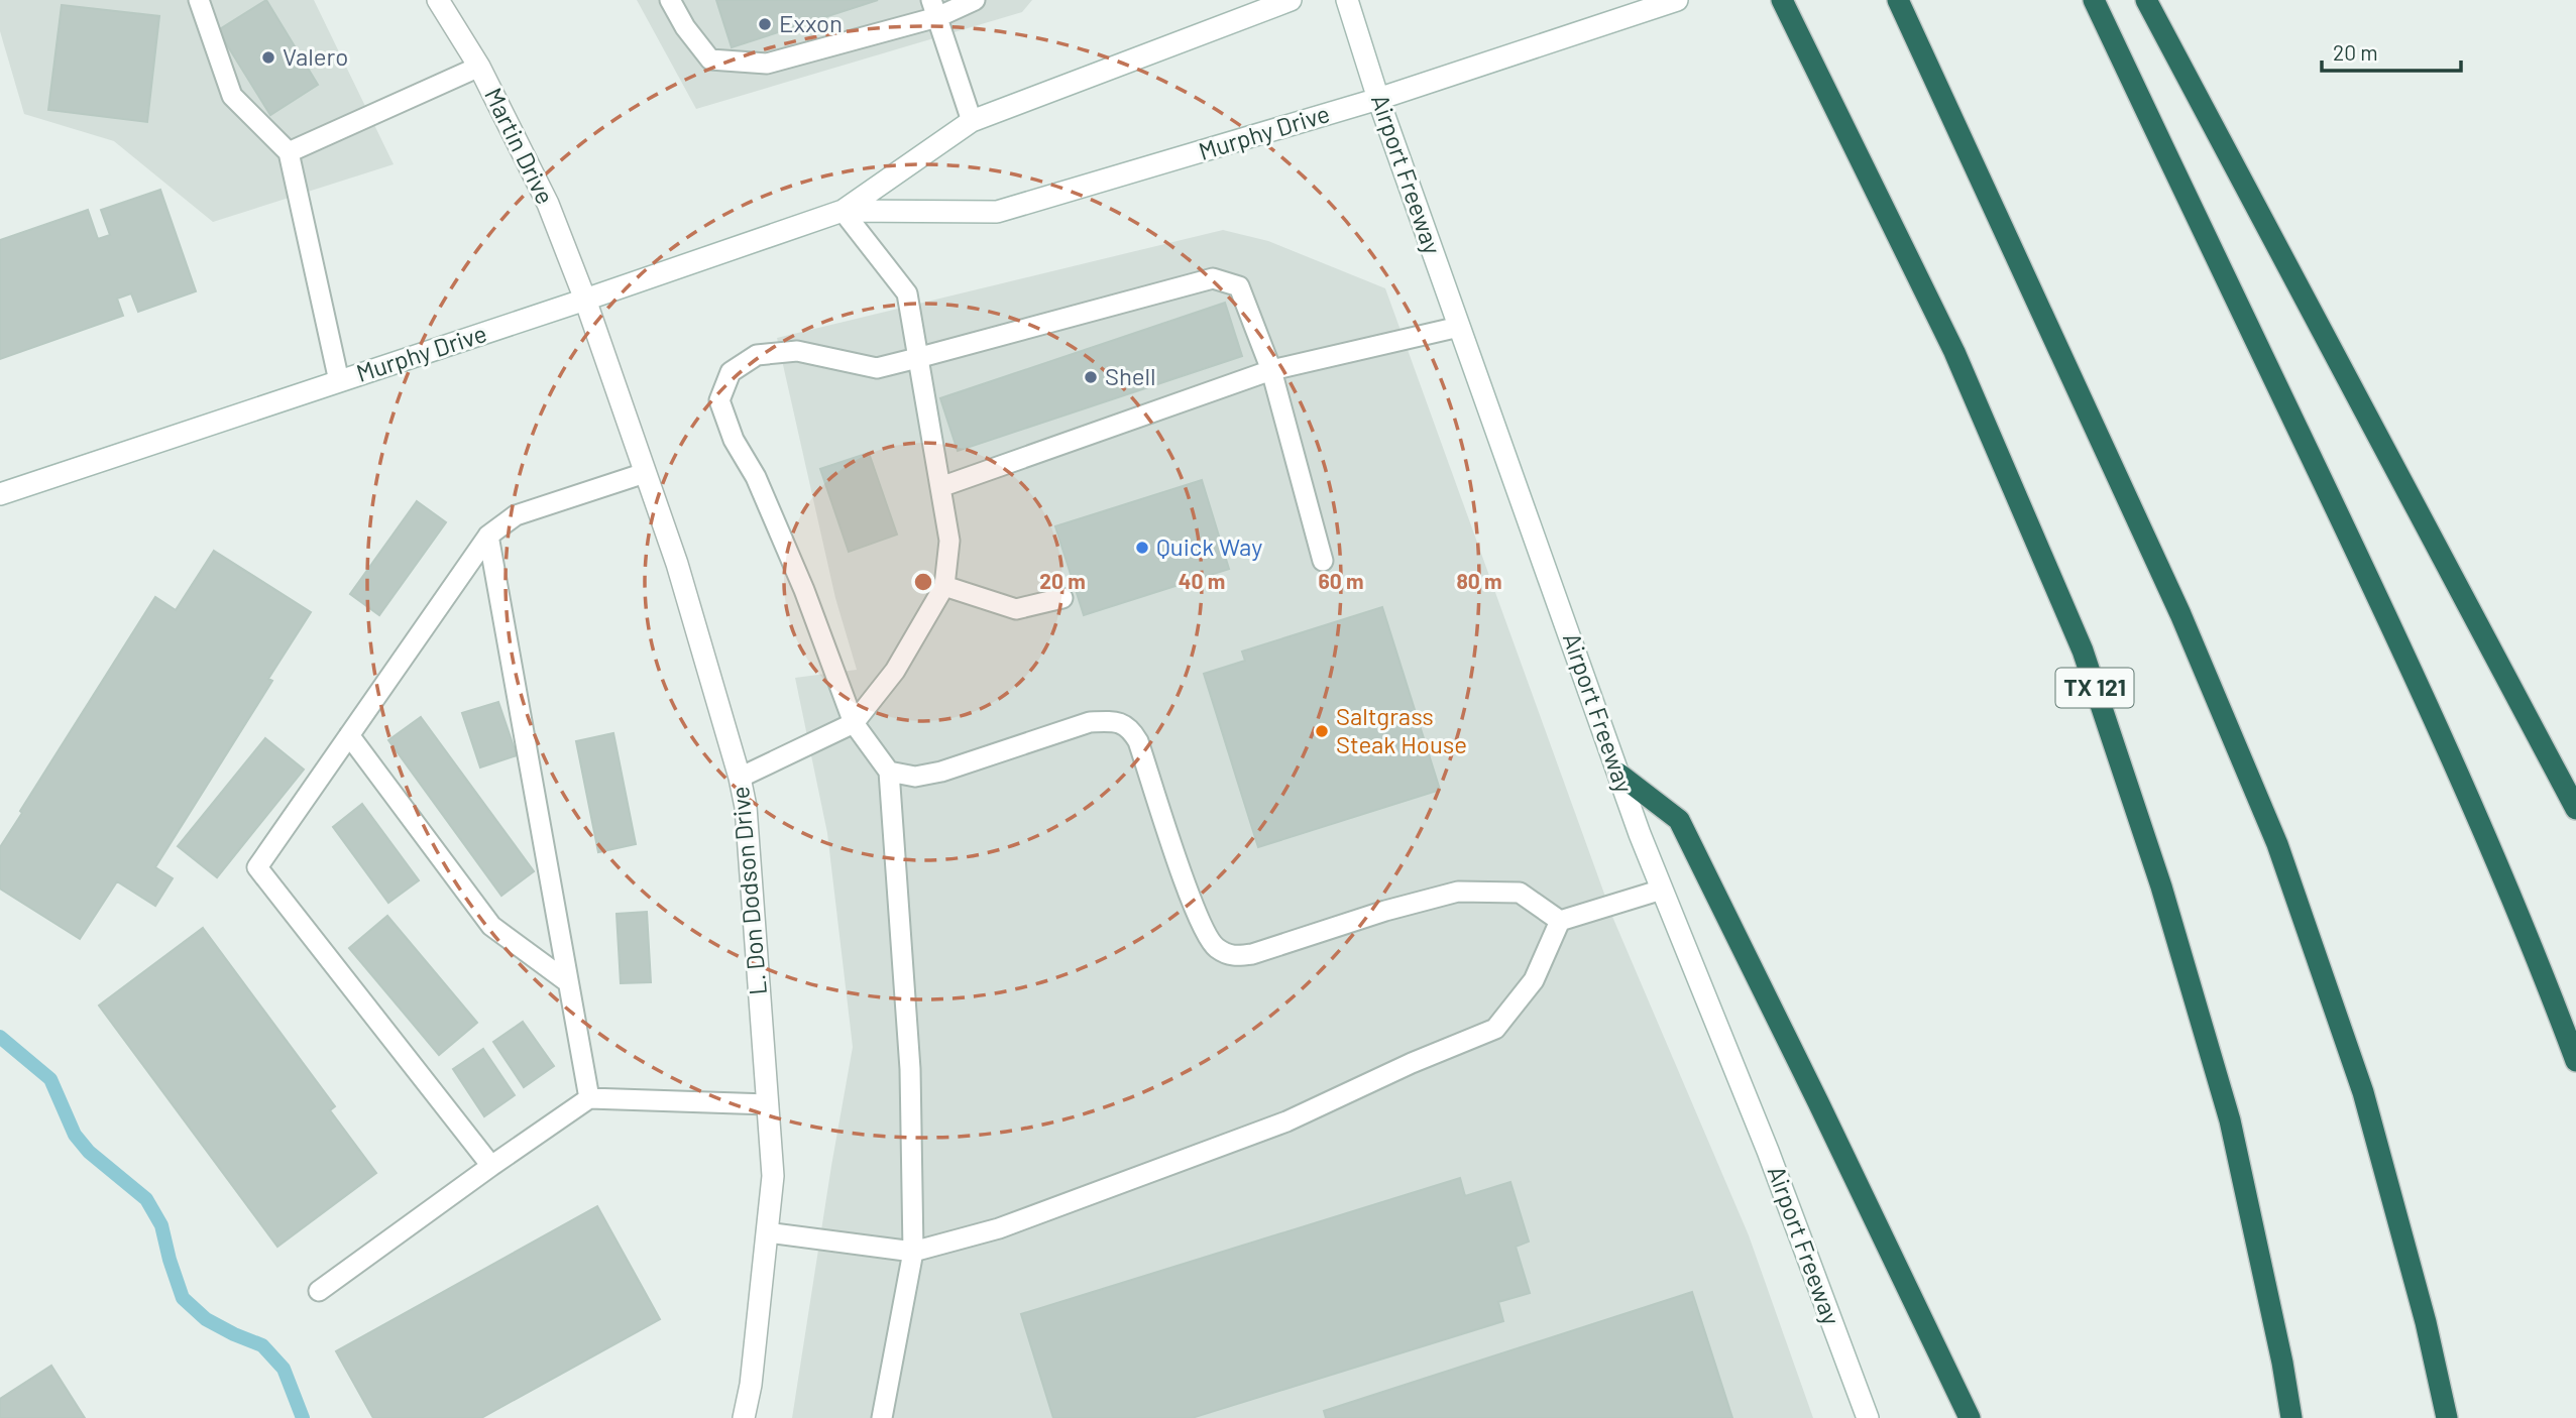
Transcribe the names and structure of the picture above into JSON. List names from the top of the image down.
{
  "streets": {
    "highway": ["TX 121"],
    "main road": [
      "Murphy Drive",
      "Martin Drive",
      "Airport Freeway",
      "L. Don Dodson Drive"
    ]
  },
  "crossings": [
    ["Murphy Drive", "Martin Drive"],
    ["Murphy Drive", "Airport Freeway"],
    ["Murphy Drive", "L. Don Dodson Drive"],
    ["Martin Drive", "L. Don Dodson Drive"]
  ],
  "places": [
    "Exxon",
    "Valero",
    "Shell",
    "Quick Way",
    "Saltgrass Steak House"
  ],
  "scale_bar": "20 m",
  "rings": [
    "20 m",
    "40 m",
    "60 m",
    "80 m"
  ]
}
